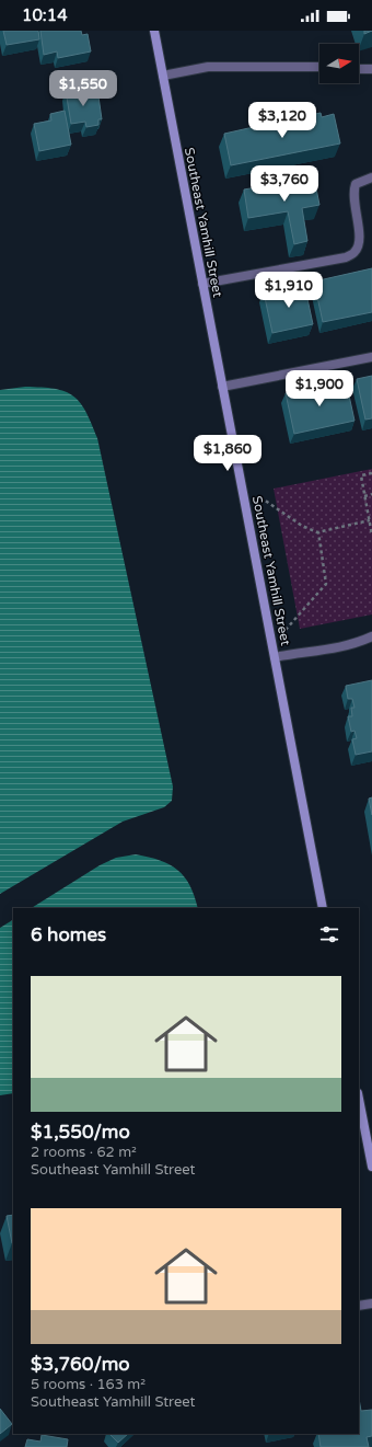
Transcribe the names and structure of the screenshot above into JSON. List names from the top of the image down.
{
  "streets": {
    "street": ["Southeast Yamhill Street"]
  },
  "north": "right",
  "page": {
    "status": "10:14",
    "price": [
      "$1,550",
      "$3,120",
      "$3,760",
      "$1,910",
      "$1,900",
      "$1,860"
    ],
    "heading": "6 homes",
    "list": [
      {
        "name": "$1,550/mo",
        "note": "2 rooms · 62 m² · Southeast Yamhill Street"
      },
      {
        "name": "$3,760/mo",
        "note": "5 rooms · 163 m² · Southeast Yamhill Street"
      }
    ]
  }
}
